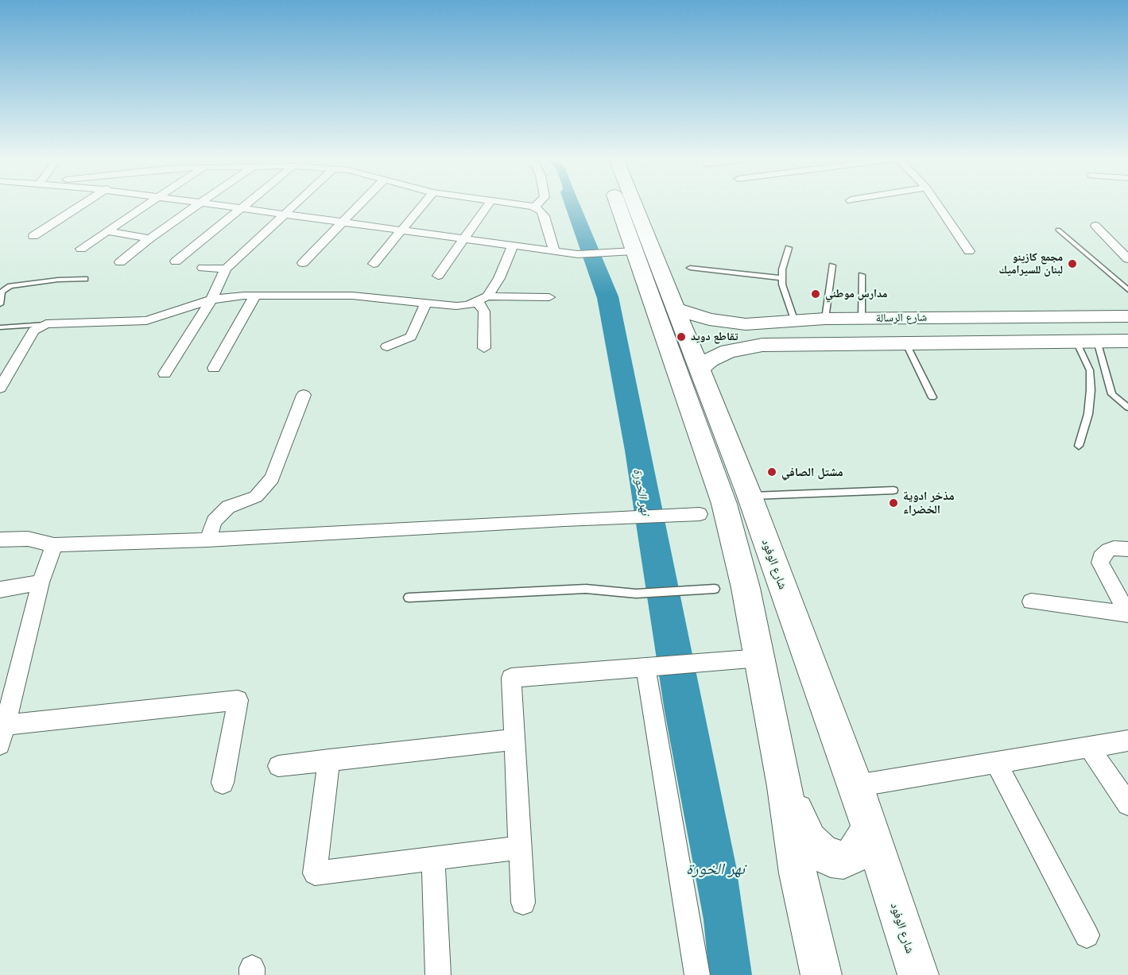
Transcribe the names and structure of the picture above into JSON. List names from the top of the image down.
{
  "streets": {
    "main road": ["شارع الرسالة", "شارع الوفود"]
  },
  "crossings": [
    ["شارع الرسالة", "شارع الوفود"]
  ],
  "water": ["نهر الخورة"],
  "places": [
    "مجمع كازينو لبنان للسيراميك",
    "مدارس موطني",
    "تقاطع دويد",
    "مشتل الصافي",
    "مذخر ادوية الخضراء"
  ]
}
